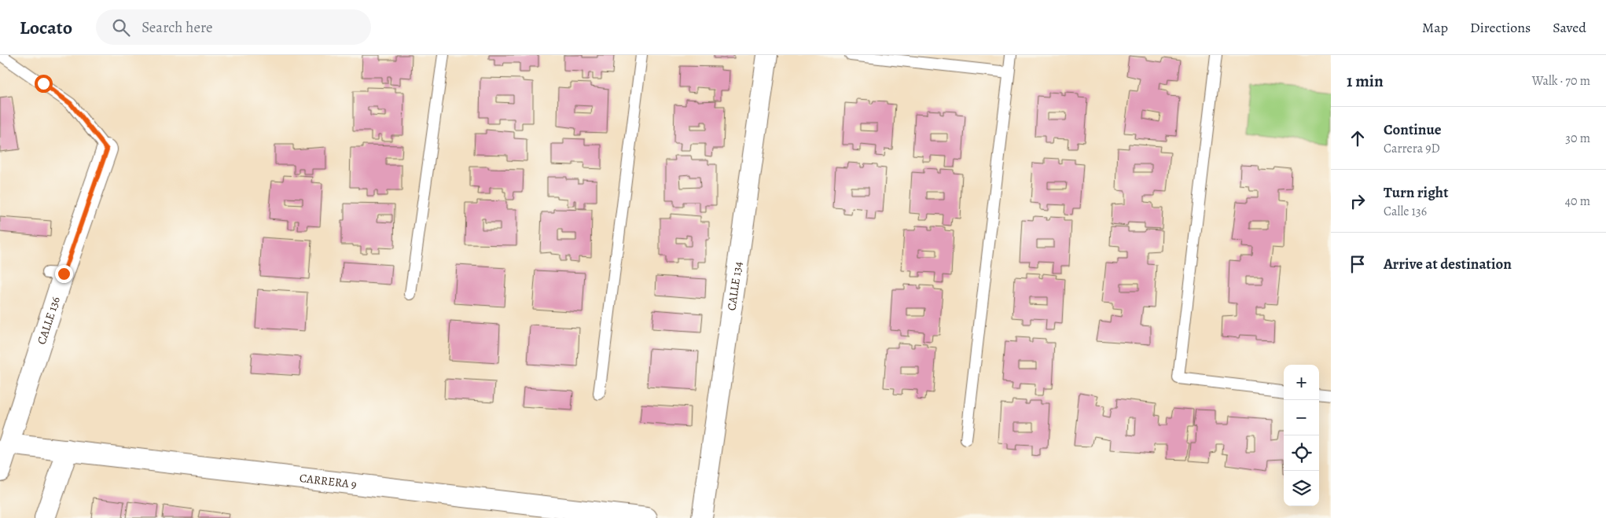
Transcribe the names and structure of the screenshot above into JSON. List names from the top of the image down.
{
  "streets": {
    "street": ["CALLE 134", "CALLE 136", "CARRERA 9"]
  },
  "crossings": [
    ["CALLE 136", "CARRERA 9"]
  ],
  "page": {
    "header": "Locato",
    "search": "Search here",
    "nav": ["Map", "Directions", "Saved"],
    "heading": ["1 min", "Walk · 70 m"],
    "list": [
      ["Continue", "Carrera 9D", "30 m"],
      ["Turn right", "Calle 136", "40 m"],
      "Arrive at destination"
    ],
    "map_buttons": ["+", "−"]
  }
}
